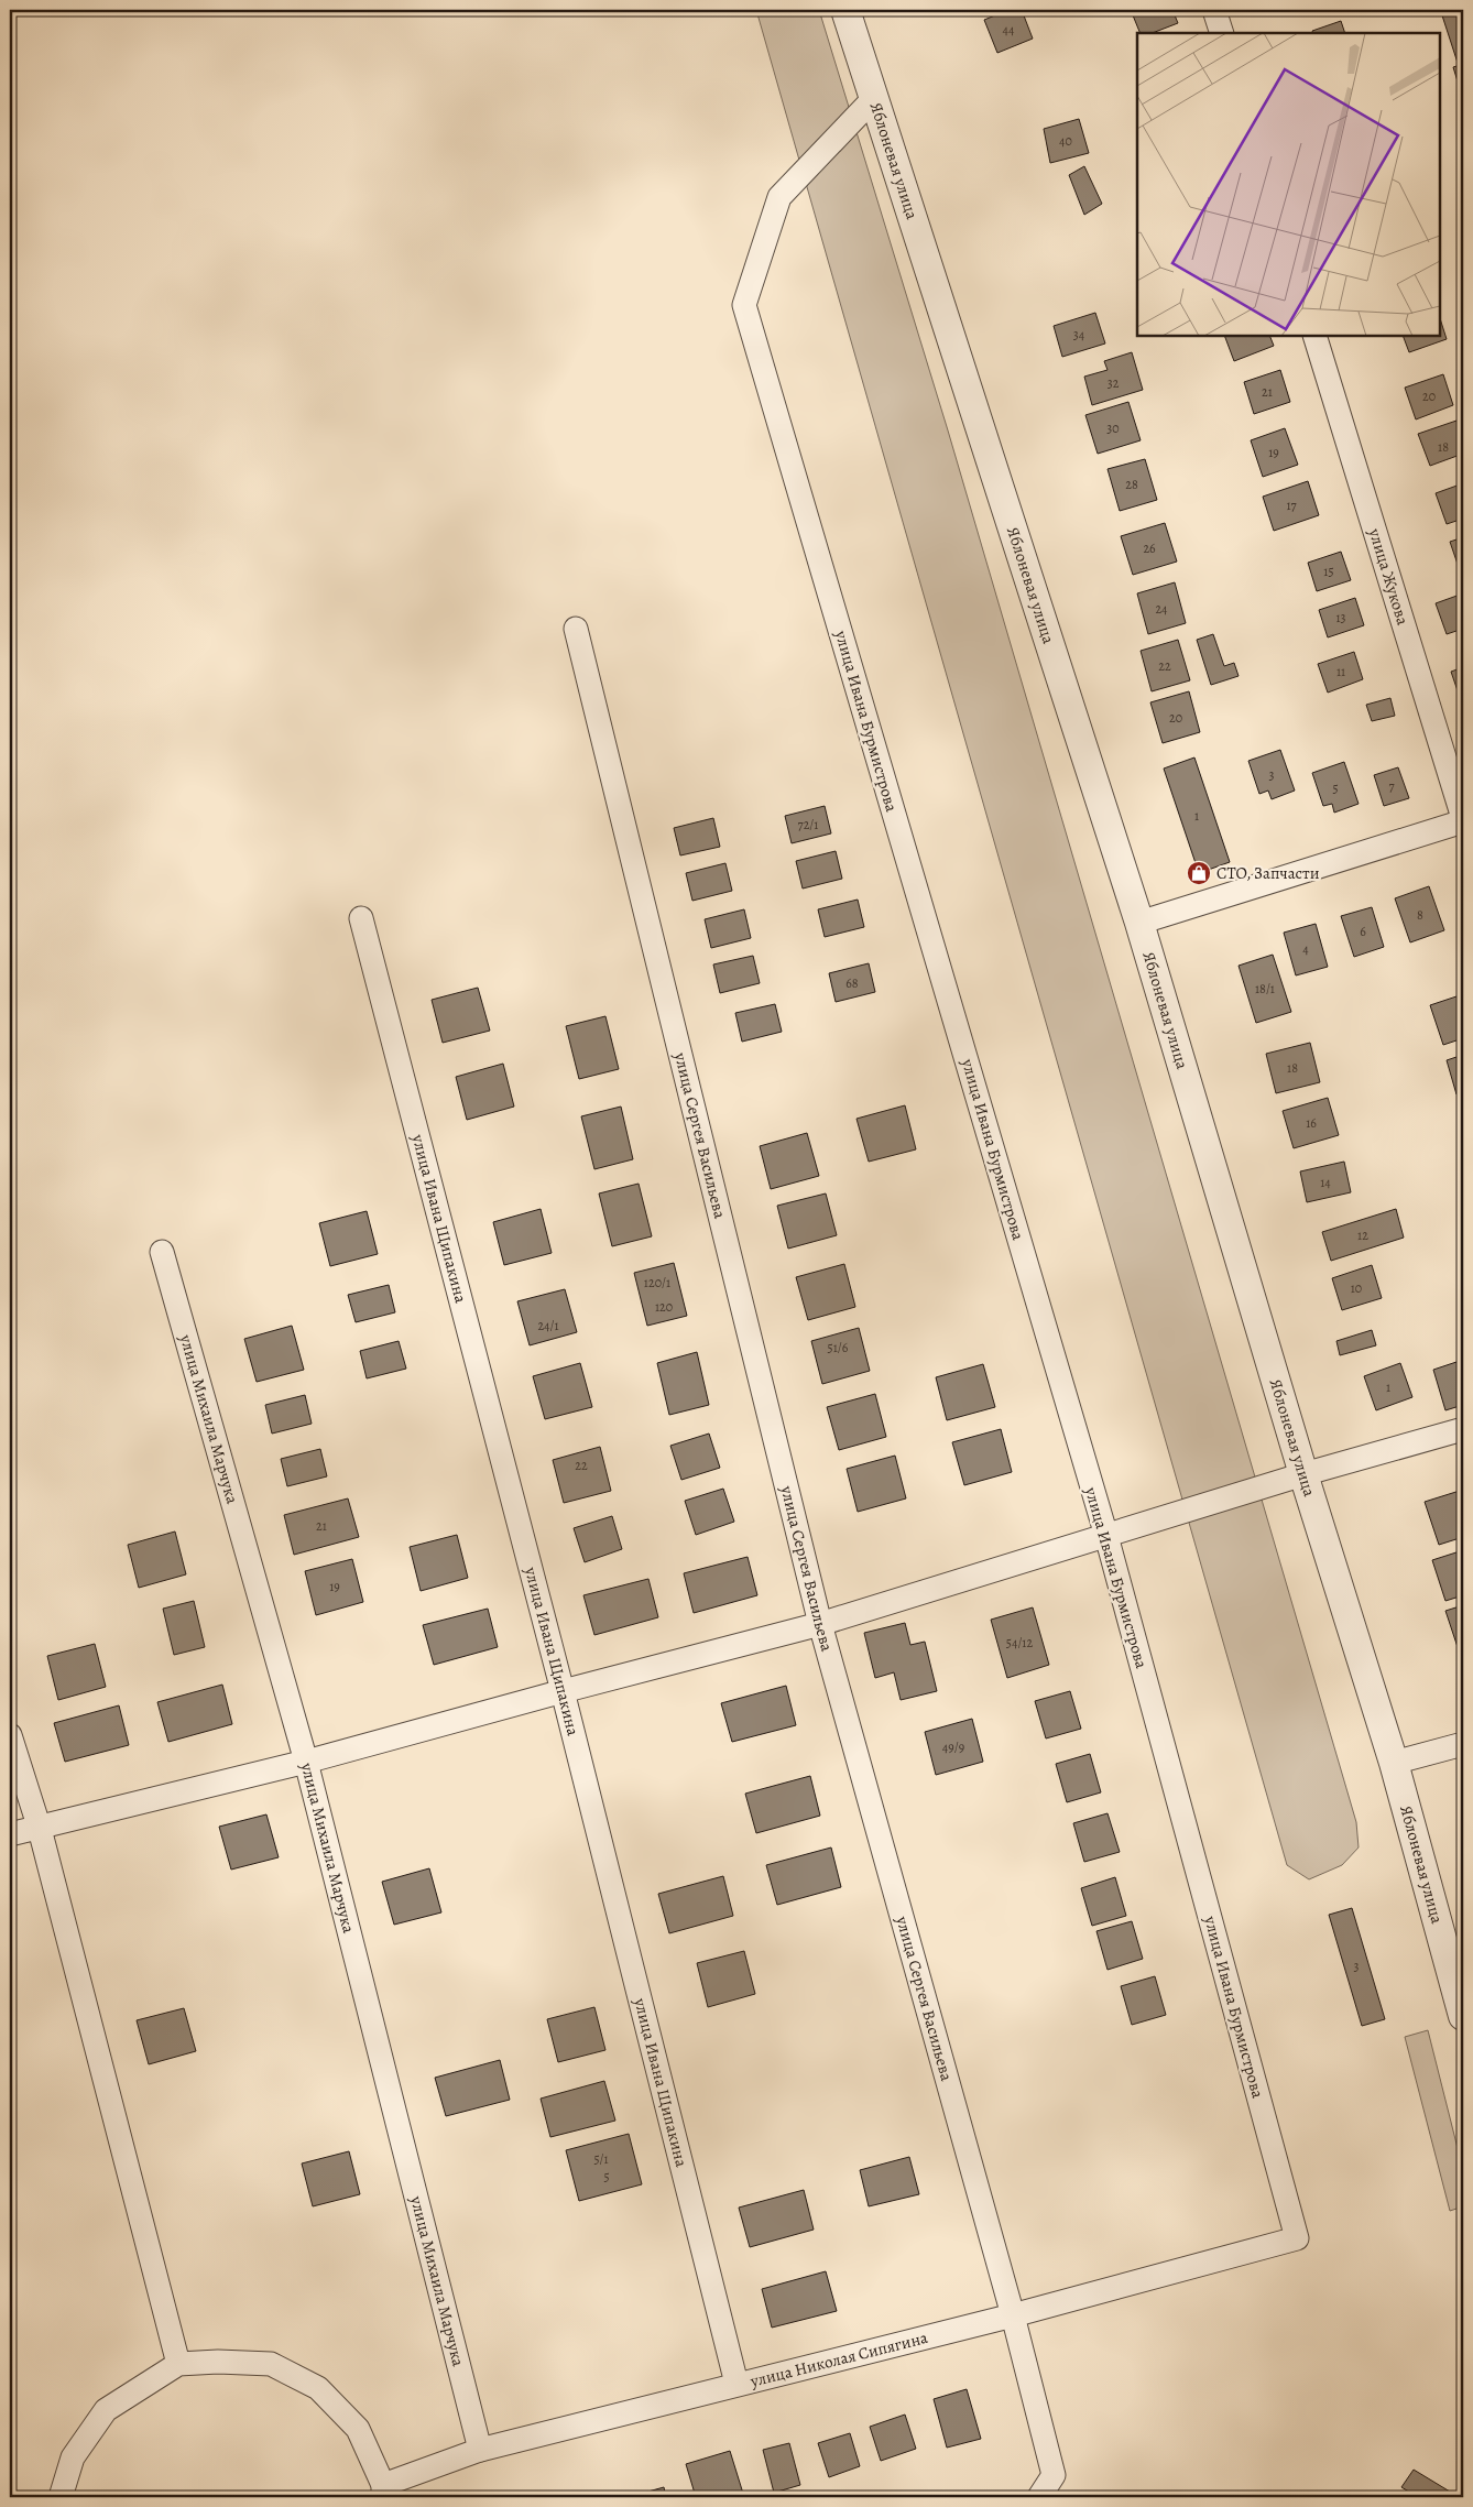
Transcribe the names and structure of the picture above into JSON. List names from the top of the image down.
{
  "streets": {
    "street": [
      "Яблоневая улица",
      "улица Жукова",
      "улица Ивана Бурмистрова",
      "улица Сергея Васильева",
      "улица Ивана Щипакина",
      "улица Михаила Марчука",
      "улица Николая Сипягина"
    ]
  },
  "crossings": [
    ["Яблоневая улица", "улица Ивана Бурмистрова"],
    ["улица Ивана Бурмистрова", "улица Николая Сипягина"],
    ["улица Сергея Васильева", "улица Николая Сипягина"],
    ["улица Ивана Щипакина", "улица Николая Сипягина"],
    ["улица Михаила Марчука", "улица Николая Сипягина"]
  ],
  "places": {
    "shop": ["СТО, Запчасти"]
  },
  "house_numbers": [
    "44",
    "40",
    "34",
    "32",
    "21",
    "20",
    "30",
    "18",
    "19",
    "28",
    "17",
    "26",
    "15",
    "24",
    "13",
    "22",
    "11",
    "20",
    "3",
    "7",
    "5",
    "1",
    "72/1",
    "8",
    "6",
    "4",
    "68",
    "18/1",
    "18",
    "16",
    "14",
    "12",
    "120/1",
    "10",
    "120",
    "24/1",
    "51/6",
    "1",
    "22",
    "21",
    "19",
    "54/12",
    "49/9",
    "3",
    "5/1",
    "5"
  ]
}
